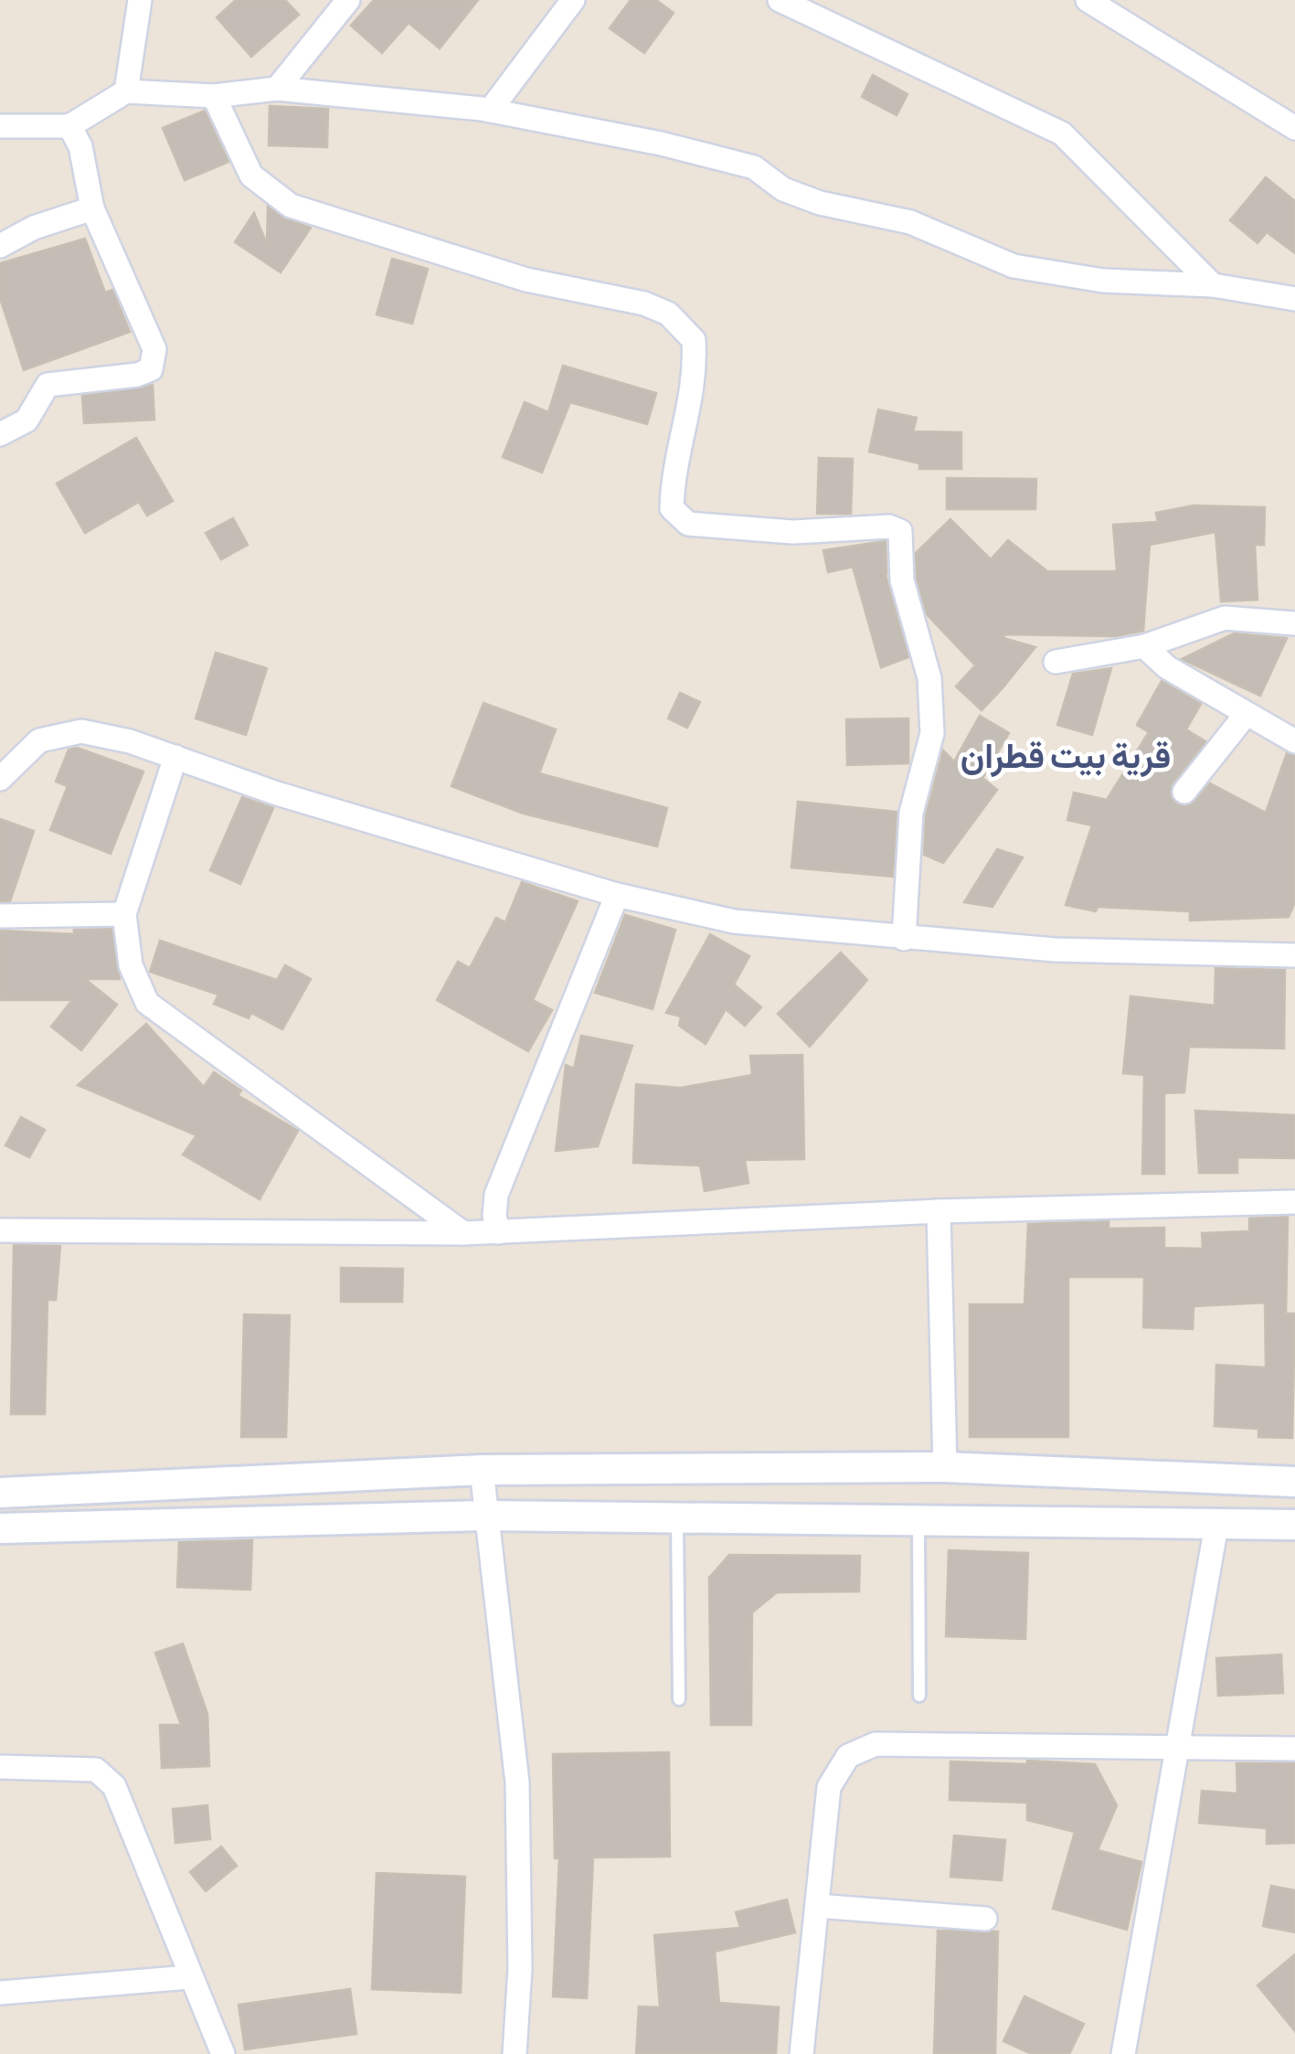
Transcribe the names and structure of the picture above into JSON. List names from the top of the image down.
{
  "districts": ["قرية بيت قطران"]
}
